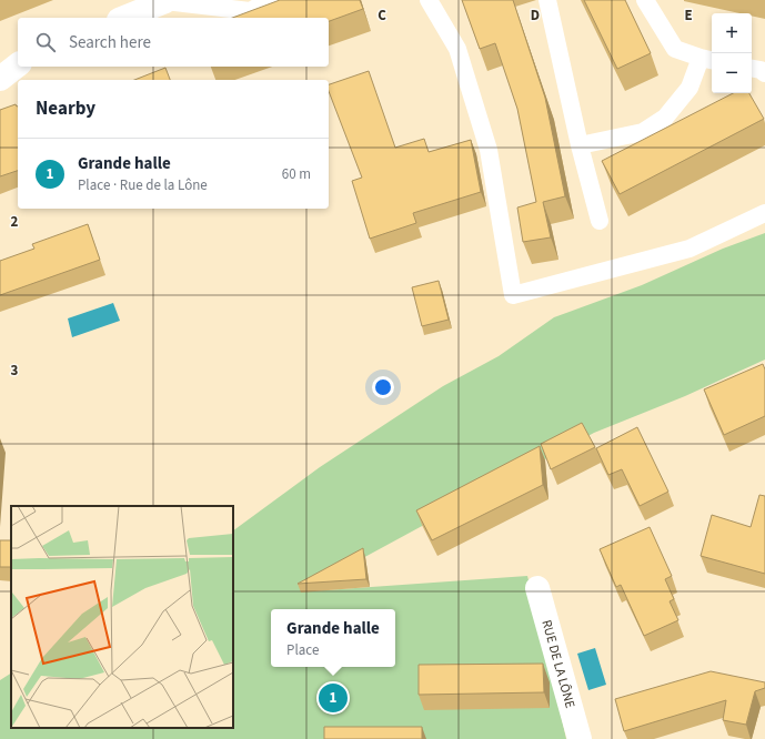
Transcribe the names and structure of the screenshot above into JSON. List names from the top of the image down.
{
  "streets": {
    "street": ["RUE DE LA LÔNE"]
  },
  "page": {
    "map_buttons": ["+", "−"],
    "search": "Search here",
    "heading": "Nearby",
    "list": [
      {
        "mark": "1",
        "name": "Grande halle",
        "note": "Place · Rue de la Lône",
        "value": "60 m"
      }
    ],
    "popup": ["Grande halle", "Place"],
    "pins": "1"
  },
  "grid": {
    "columns": ["C", "D", "E"],
    "rows": ["2", "3"]
  }
}
